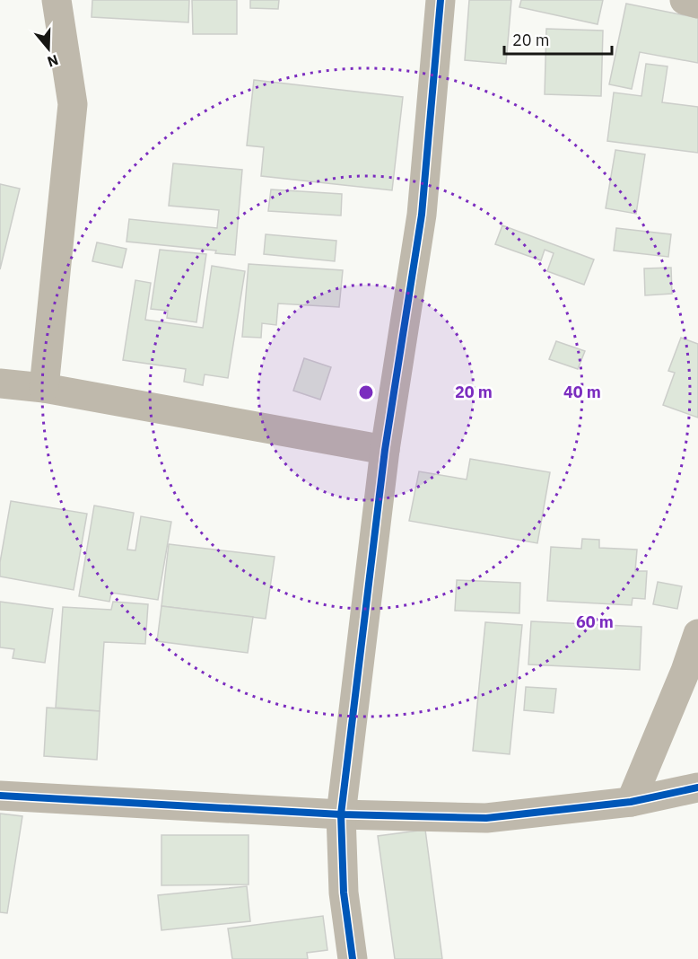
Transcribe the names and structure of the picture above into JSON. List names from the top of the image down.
{
  "scale_bar": "20 m",
  "north": "bottom",
  "rings": ["20 m", "40 m", "60 m"]
}
